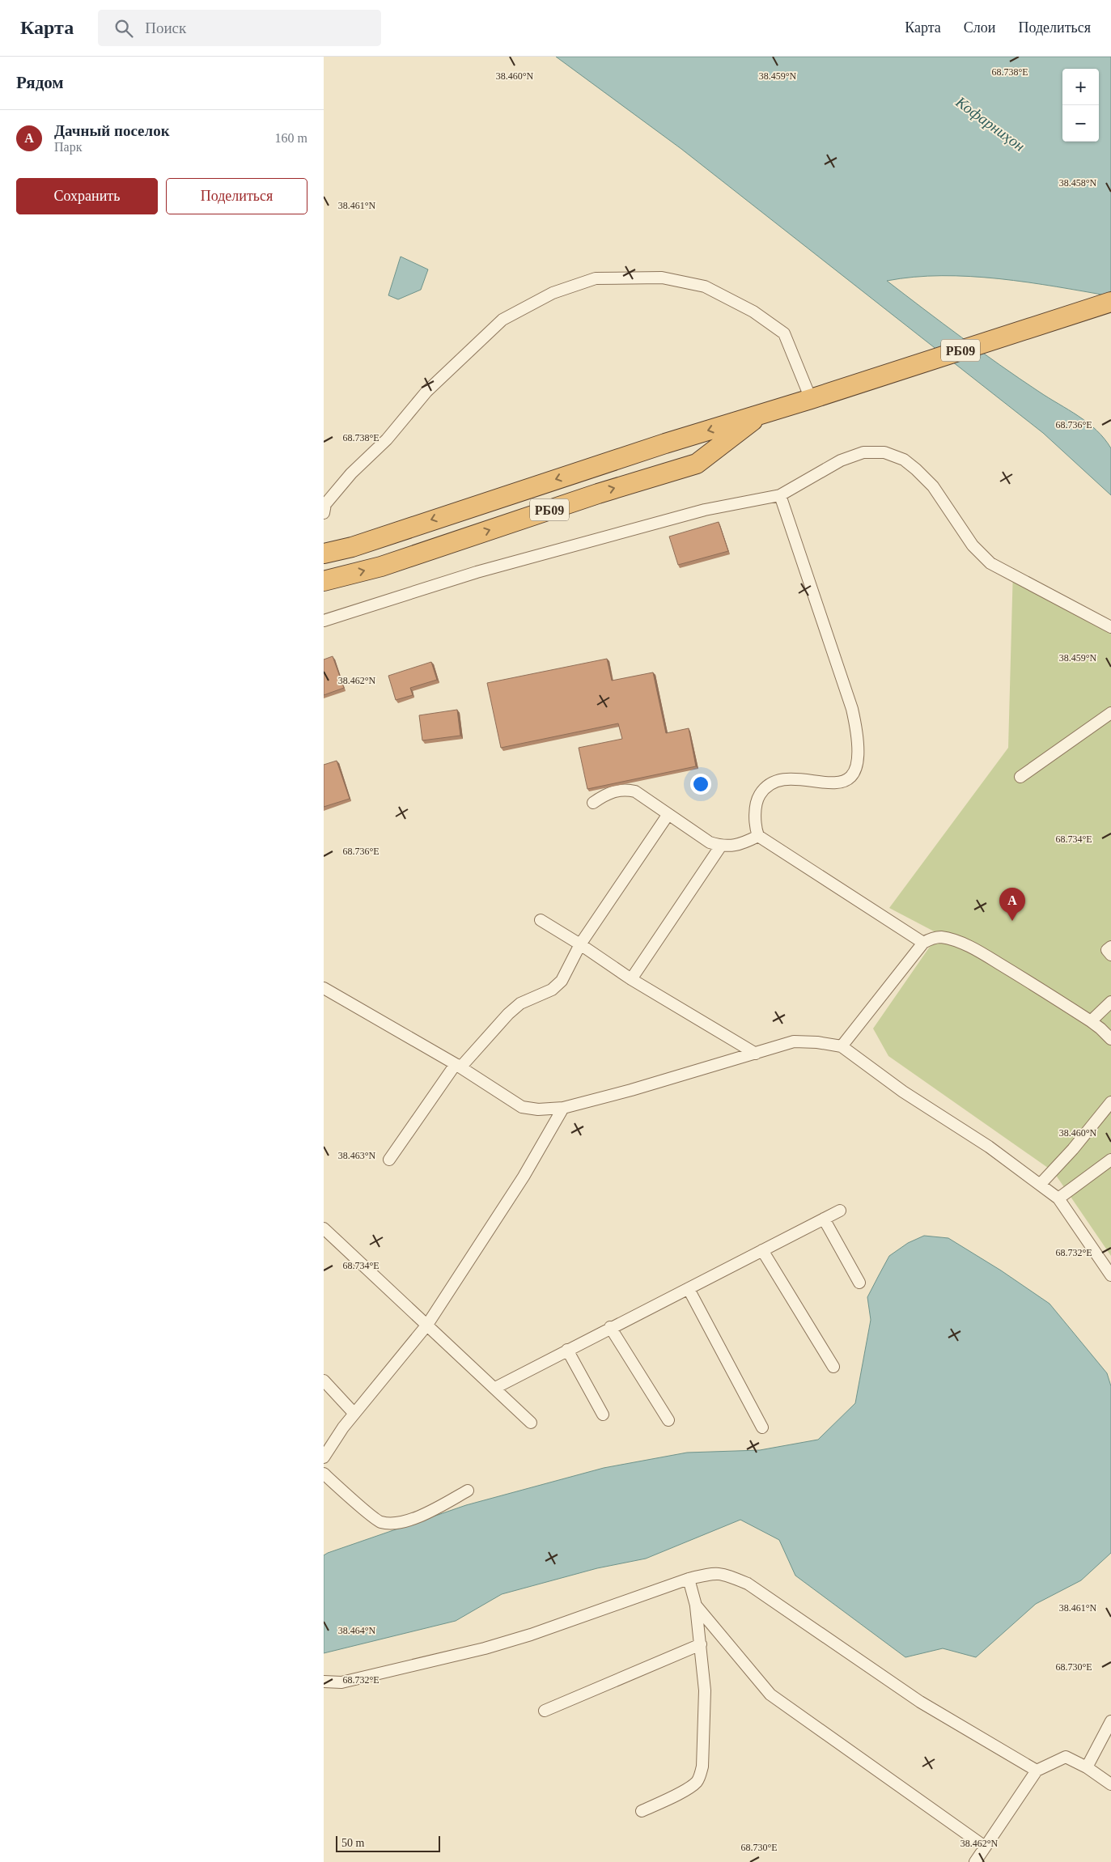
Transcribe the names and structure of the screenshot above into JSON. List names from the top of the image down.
{
  "streets": {
    "highway": ["РБ09"]
  },
  "water": ["Кофарниҳон"],
  "scale_bar": "50 m",
  "page": {
    "header": "Карта",
    "search": "Поиск",
    "nav": ["Карта", "Слои", "Поделиться"],
    "heading": "Рядом",
    "map_buttons": ["+", "−"],
    "list": [
      {
        "mark": "A",
        "name": "Дачный поселок",
        "note": "Парк",
        "value": "160 m"
      }
    ],
    "buttons": ["Сохранить", "Поделиться"],
    "pins": "A",
    "scale": "50 m"
  },
  "coordinates": [
    "68.738°E",
    "38.460°N",
    "38.459°N",
    "38.458°N",
    "38.461°N",
    "68.736°E",
    "38.462°N",
    "68.734°E",
    "38.463°N",
    "68.732°E",
    "38.464°N",
    "68.730°E"
  ]
}
